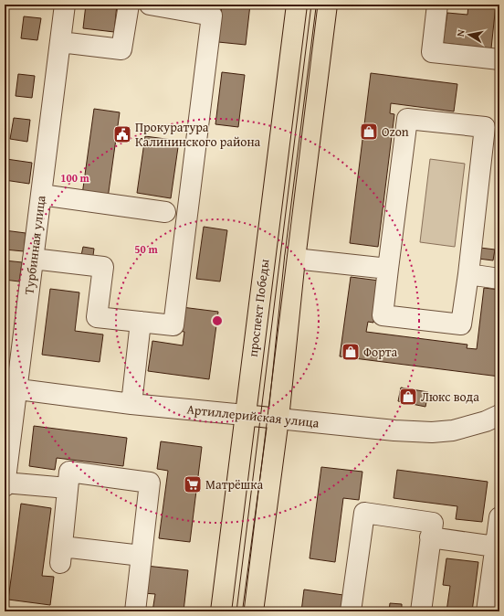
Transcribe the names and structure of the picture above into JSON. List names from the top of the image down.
{
  "streets": {
    "main road": ["проспект Победы", "Артиллерийская улица"],
    "street": ["Турбинная улица"]
  },
  "crossings": [
    ["Турбинная улица", "Артиллерийская улица"],
    ["проспект Победы", "Артиллерийская улица"]
  ],
  "places": {
    "shop": ["Ozon", "Форта", "Люкс вода"],
    "public building": ["Прокуратура Калининского района"],
    "supermarket": ["Матрёшка"]
  },
  "north": "left",
  "rings": ["100 m", "50 m"]
}
